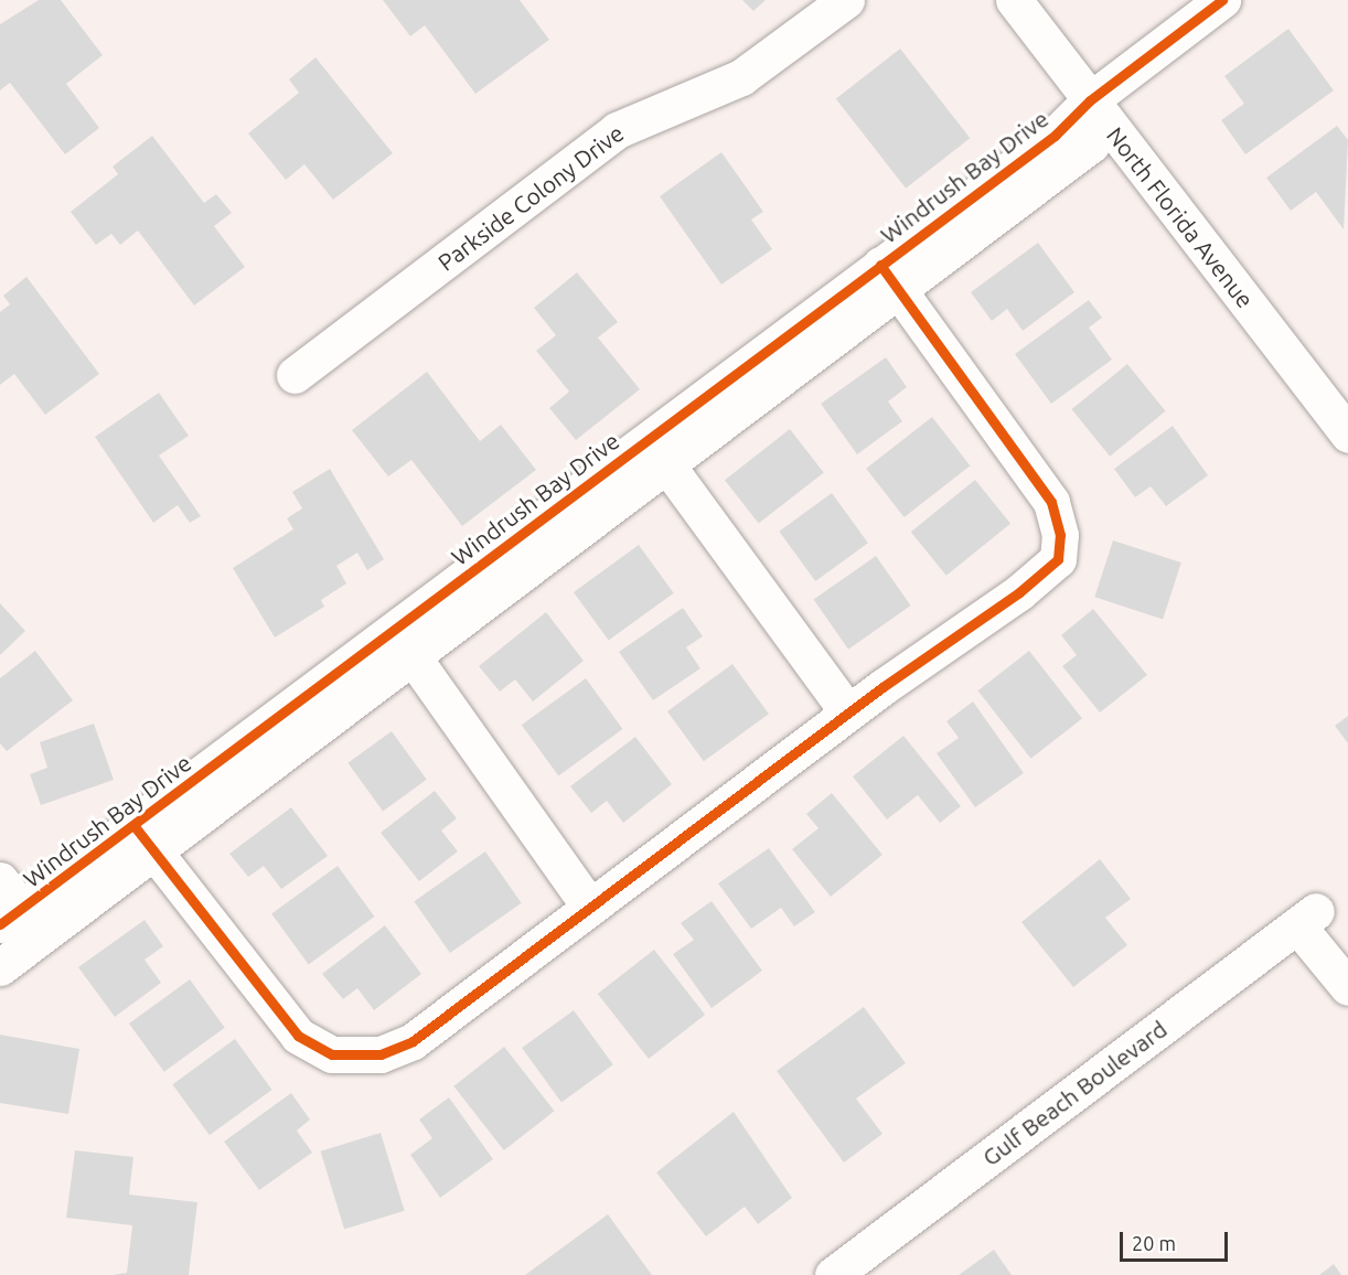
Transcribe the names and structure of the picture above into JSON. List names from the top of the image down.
{
  "streets": {
    "street": [
      "Windrush Bay Drive",
      "Parkside Colony Drive",
      "North Florida Avenue",
      "Gulf Beach Boulevard"
    ]
  },
  "crossings": [
    ["Windrush Bay Drive", "North Florida Avenue"]
  ],
  "scale_bar": "20 m"
}
